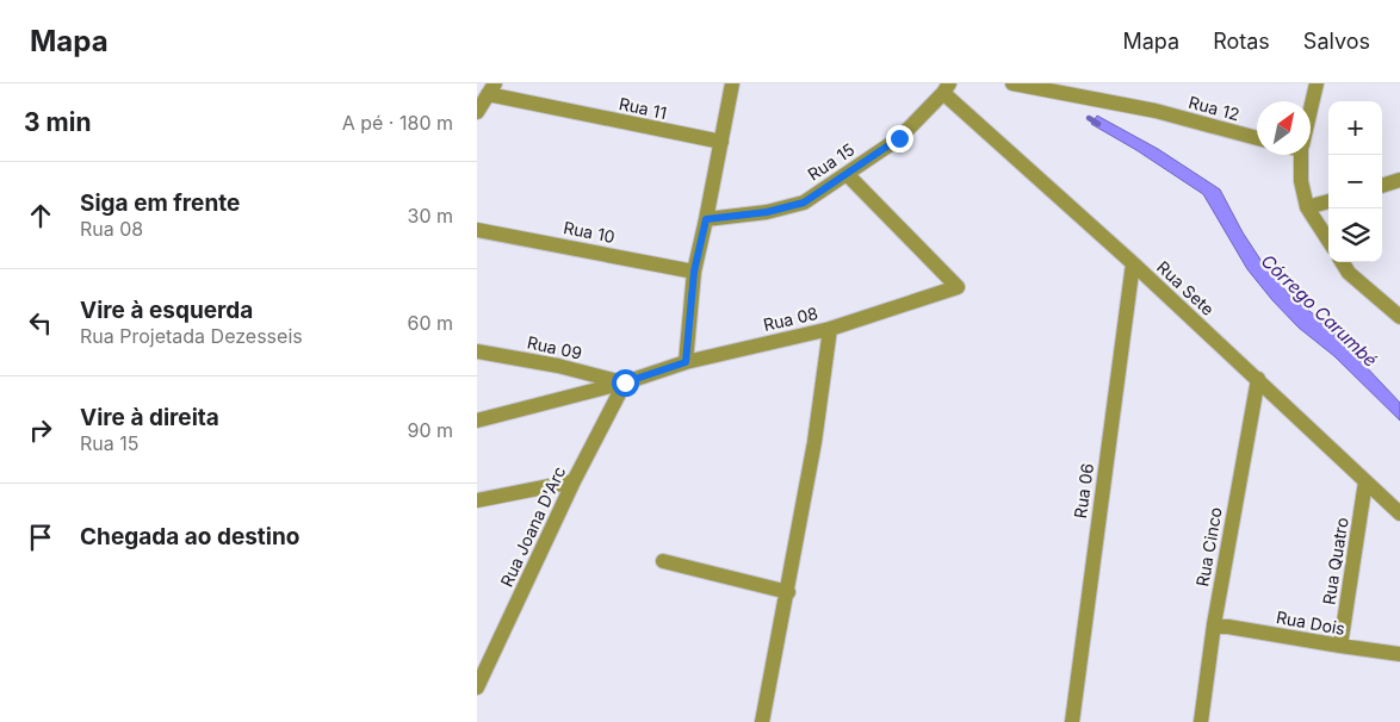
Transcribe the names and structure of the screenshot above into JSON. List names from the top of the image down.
{
  "streets": {
    "street": [
      "Rua 11",
      "Rua 12",
      "Rua 15",
      "Rua 10",
      "Rua Sete",
      "Rua 08",
      "Rua 09",
      "Rua 06",
      "Rua Joana D'Arc",
      "Rua Cinco",
      "Rua Quatro",
      "Rua Dois"
    ]
  },
  "crossings": [
    ["Rua 15", "Rua Sete"],
    ["Rua 15", "Rua 08"],
    ["Rua Sete", "Rua 06"],
    ["Rua Sete", "Rua Cinco"],
    ["Rua Sete", "Rua Quatro"],
    ["Rua 08", "Rua 09"],
    ["Rua 08", "Rua Joana D'Arc"],
    ["Rua 09", "Rua Joana D'Arc"],
    ["Rua Cinco", "Rua Dois"],
    ["Rua Quatro", "Rua Dois"]
  ],
  "water": ["Córrego Carumbé"],
  "north": "top right",
  "page": {
    "header": "Mapa",
    "nav": ["Mapa", "Rotas", "Salvos"],
    "heading": ["3 min", "A pé · 180 m"],
    "map_buttons": ["+", "−"],
    "list": [
      ["Siga em frente", "Rua 08", "30 m"],
      ["Vire à esquerda", "Rua Projetada Dezesseis", "60 m"],
      ["Vire à direita", "Rua 15", "90 m"],
      "Chegada ao destino"
    ]
  }
}
